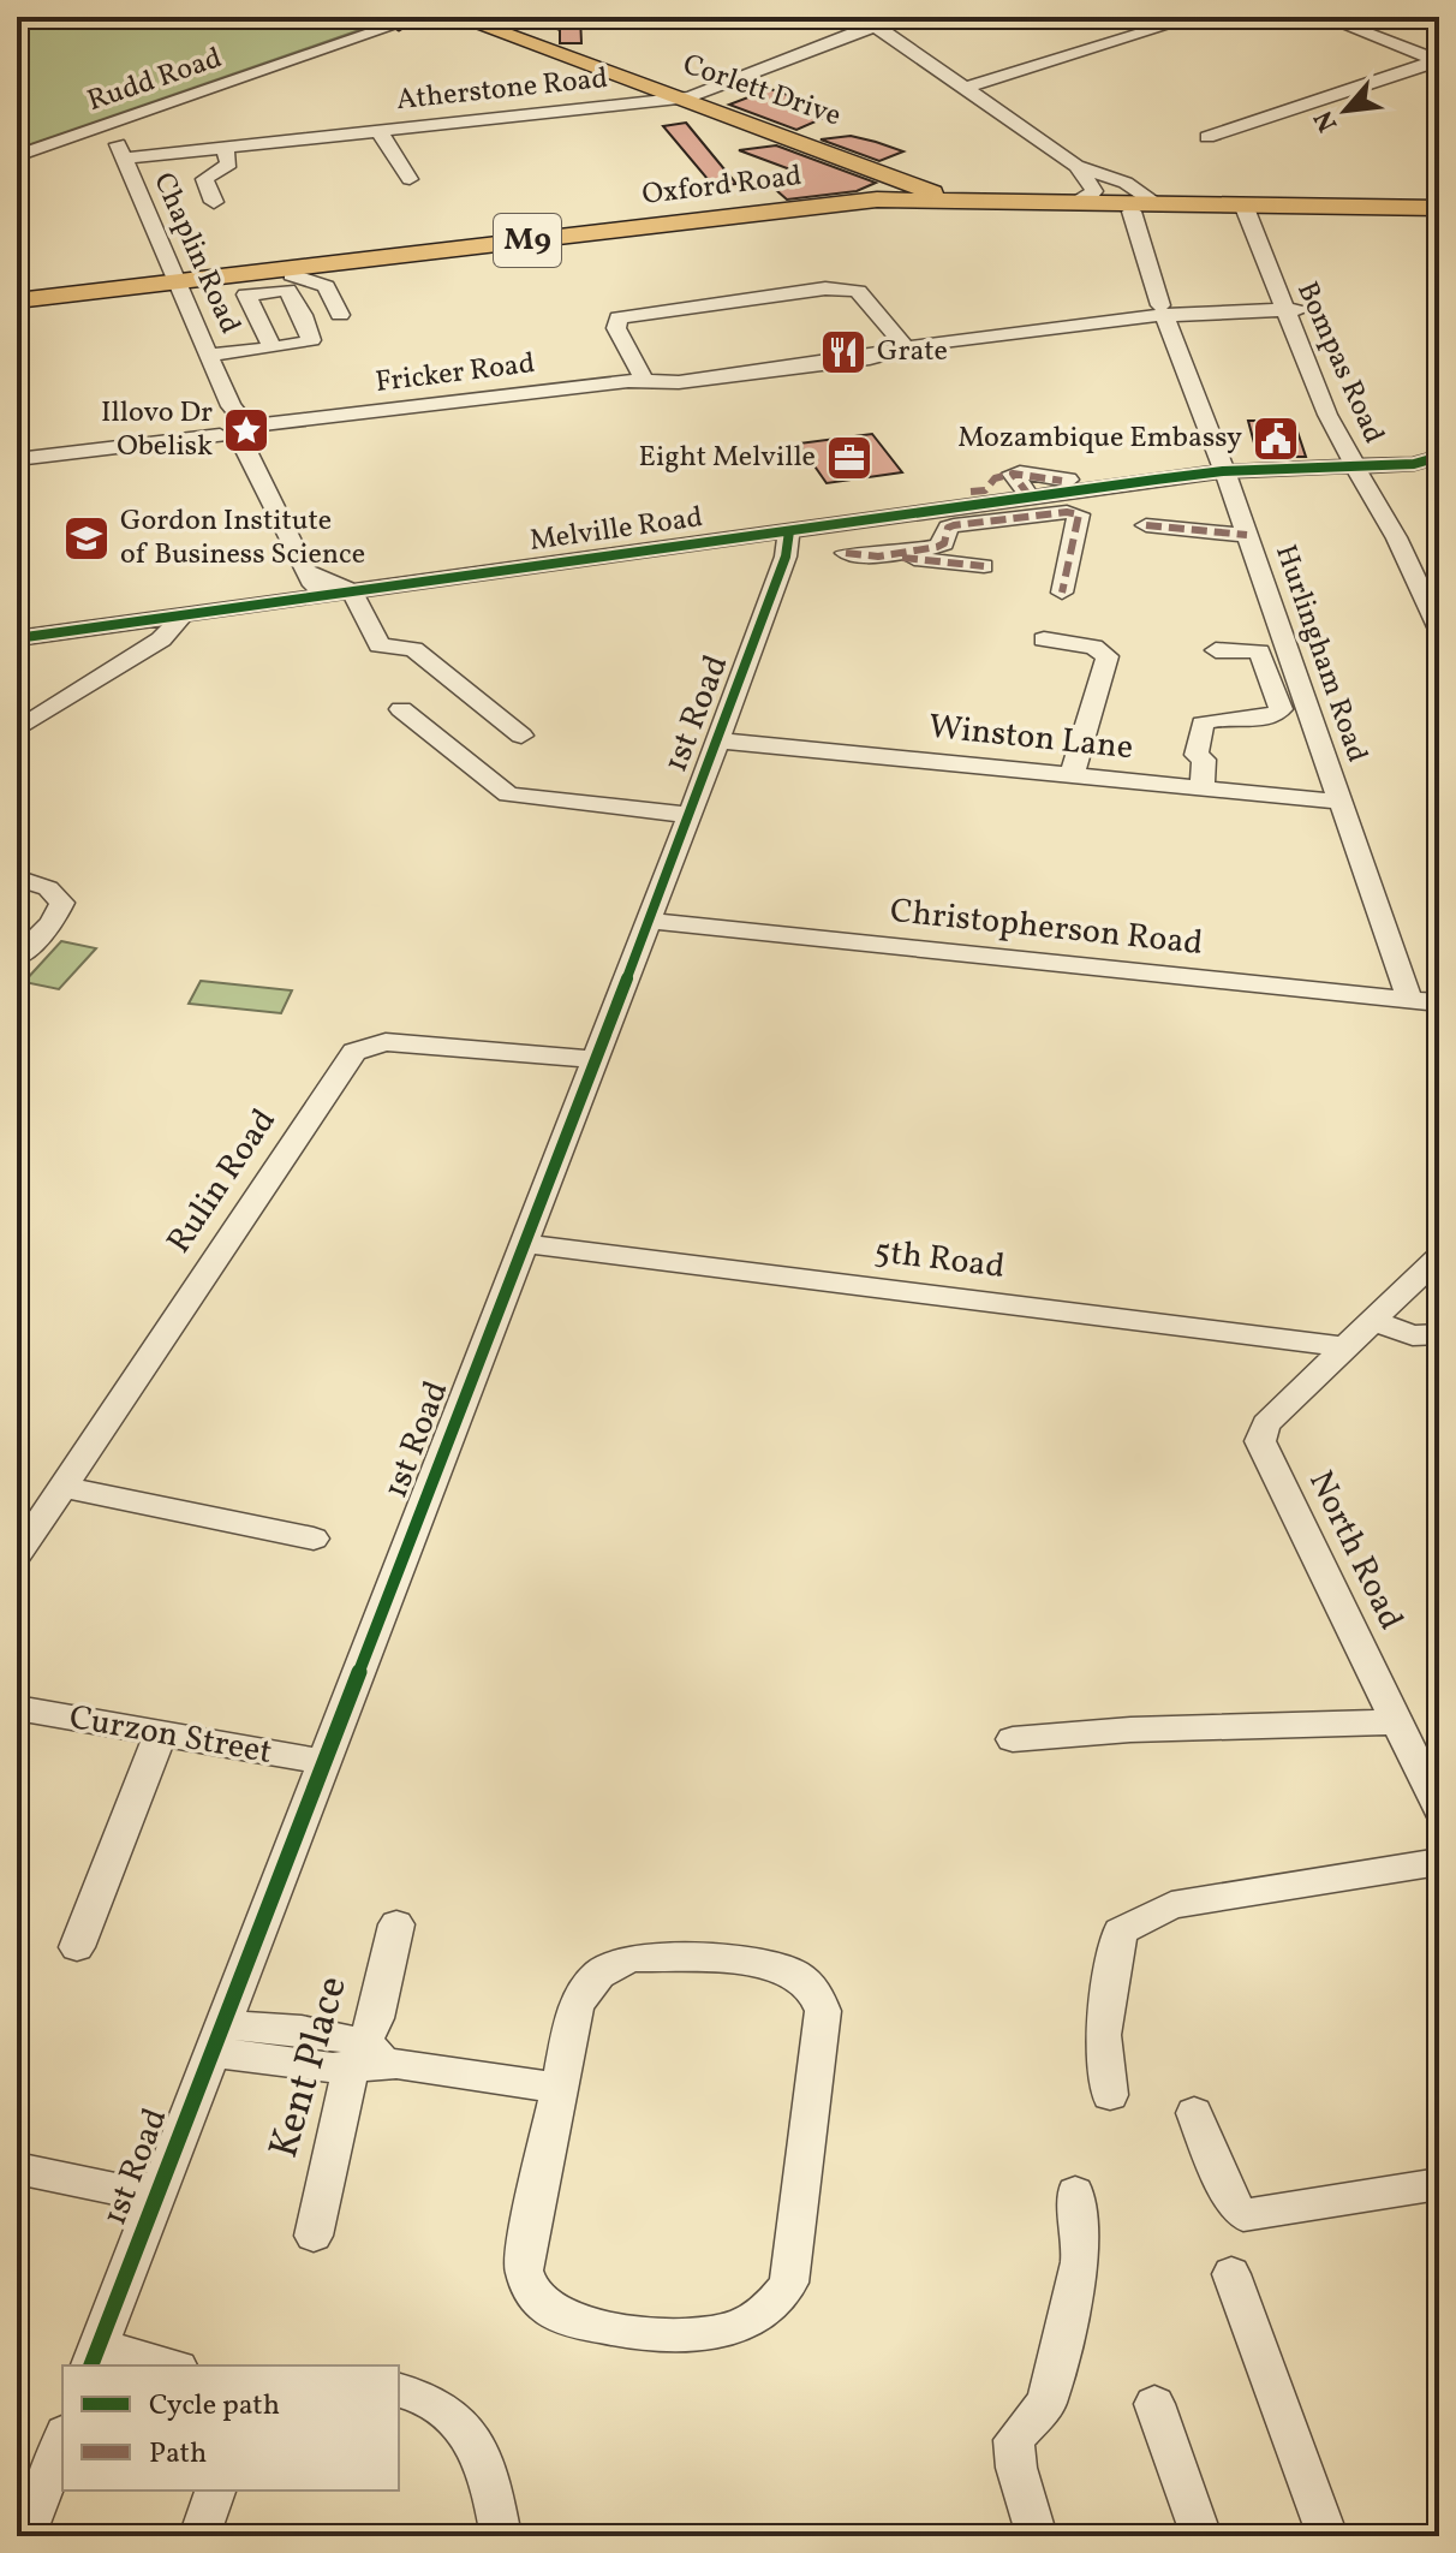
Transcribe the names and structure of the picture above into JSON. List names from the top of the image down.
{
  "streets": {
    "main road": ["Corlett Drive", "Oxford Road", "M9"],
    "street": [
      "Rudd Road",
      "Atherstone Road",
      "Chaplin Road",
      "Bompas Road",
      "Fricker Road",
      "Melville Road",
      "Hurlingham Road",
      "1st Road",
      "Winston Lane",
      "Christopherson Road",
      "Rulin Road",
      "5th Road",
      "North Road",
      "Curzon Street",
      "Kent Place"
    ]
  },
  "crossings": [
    ["Rudd Road", "Chaplin Road"],
    ["Atherstone Road", "Corlett Drive"],
    ["Atherstone Road", "Chaplin Road"],
    ["Corlett Drive", "Oxford Road"],
    ["Oxford Road", "Chaplin Road"],
    ["Oxford Road", "Bompas Road"],
    ["Oxford Road", "Hurlingham Road"],
    ["Chaplin Road", "Fricker Road"],
    ["Chaplin Road", "Melville Road"],
    ["Bompas Road", "Fricker Road"],
    ["Bompas Road", "Melville Road"],
    ["Fricker Road", "Hurlingham Road"],
    ["Melville Road", "Hurlingham Road"],
    ["Melville Road", "1st Road"],
    ["Hurlingham Road", "Winston Lane"],
    ["Hurlingham Road", "Christopherson Road"],
    ["1st Road", "Winston Lane"],
    ["1st Road", "Christopherson Road"],
    ["1st Road", "Rulin Road"],
    ["1st Road", "5th Road"],
    ["1st Road", "Curzon Street"],
    ["5th Road", "North Road"]
  ],
  "places": {
    "restaurant": ["Grate"],
    "place": ["Illovo Dr Obelisk"],
    "public building": ["Mozambique Embassy"],
    "office": ["Eight Melville"],
    "school or university": ["Gordon Institute of Business Science"]
  },
  "legend": ["Cycle path", "Path"],
  "north": "bottom left"
}
